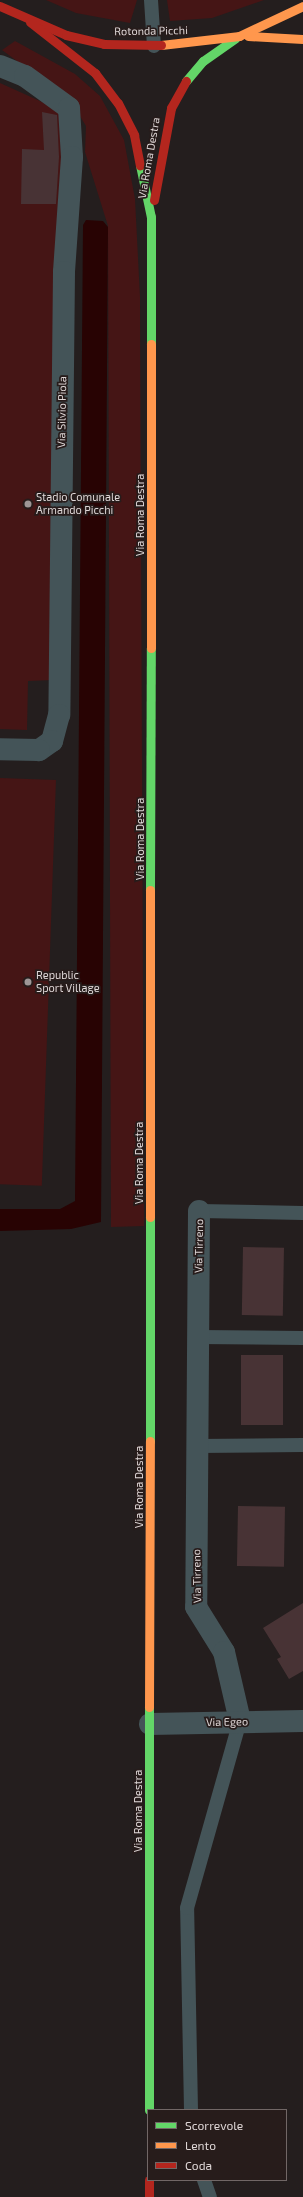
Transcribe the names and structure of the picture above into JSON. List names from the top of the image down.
{
  "streets": {
    "street": [
      "Rotonda Picchi",
      "Via Roma Destra",
      "Via Silvio Piola",
      "Via Tirreno",
      "Via Egeo"
    ]
  },
  "crossings": [
    ["Rotonda Picchi", "Via Roma Destra"],
    ["Via Roma Destra", "Via Egeo"],
    ["Via Tirreno", "Via Egeo"]
  ],
  "places": ["Stadio Comunale Armando Picchi", "Republic Sport Village"],
  "legend": ["Scorrevole", "Lento", "Coda"]
}
